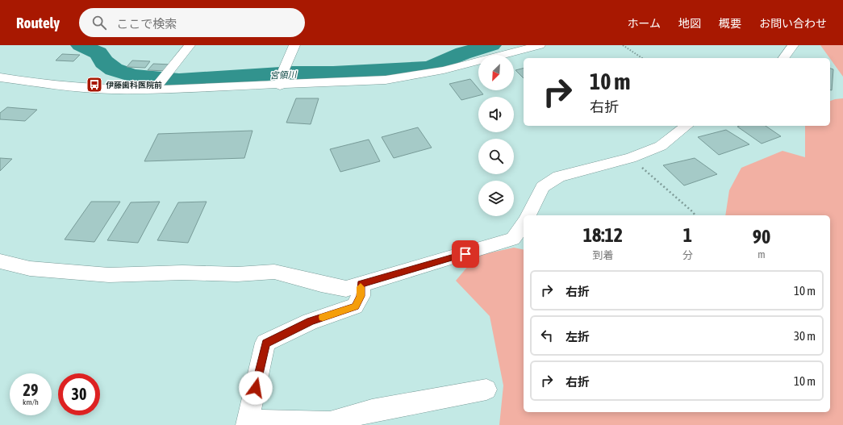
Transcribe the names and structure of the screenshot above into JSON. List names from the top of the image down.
{
  "water": ["宮領川"],
  "places": {
    "bus stop": ["伊藤歯科医院前"]
  },
  "north": "bottom left",
  "page": {
    "header": "Routely",
    "search": "ここで検索",
    "nav": [
      "ホーム",
      "地図",
      "概要",
      "お問い合わせ"
    ],
    "turn": ["10 m", "右折"],
    "eta": [
      "18:12",
      "到着",
      "1",
      "分",
      "90",
      "m"
    ],
    "list": [
      {
        "name": "右折",
        "value": "10 m"
      },
      {
        "name": "左折",
        "value": "30 m"
      },
      {
        "name": "右折",
        "value": "10 m"
      }
    ],
    "speed": "29 km/h",
    "limit": "30"
  }
}
